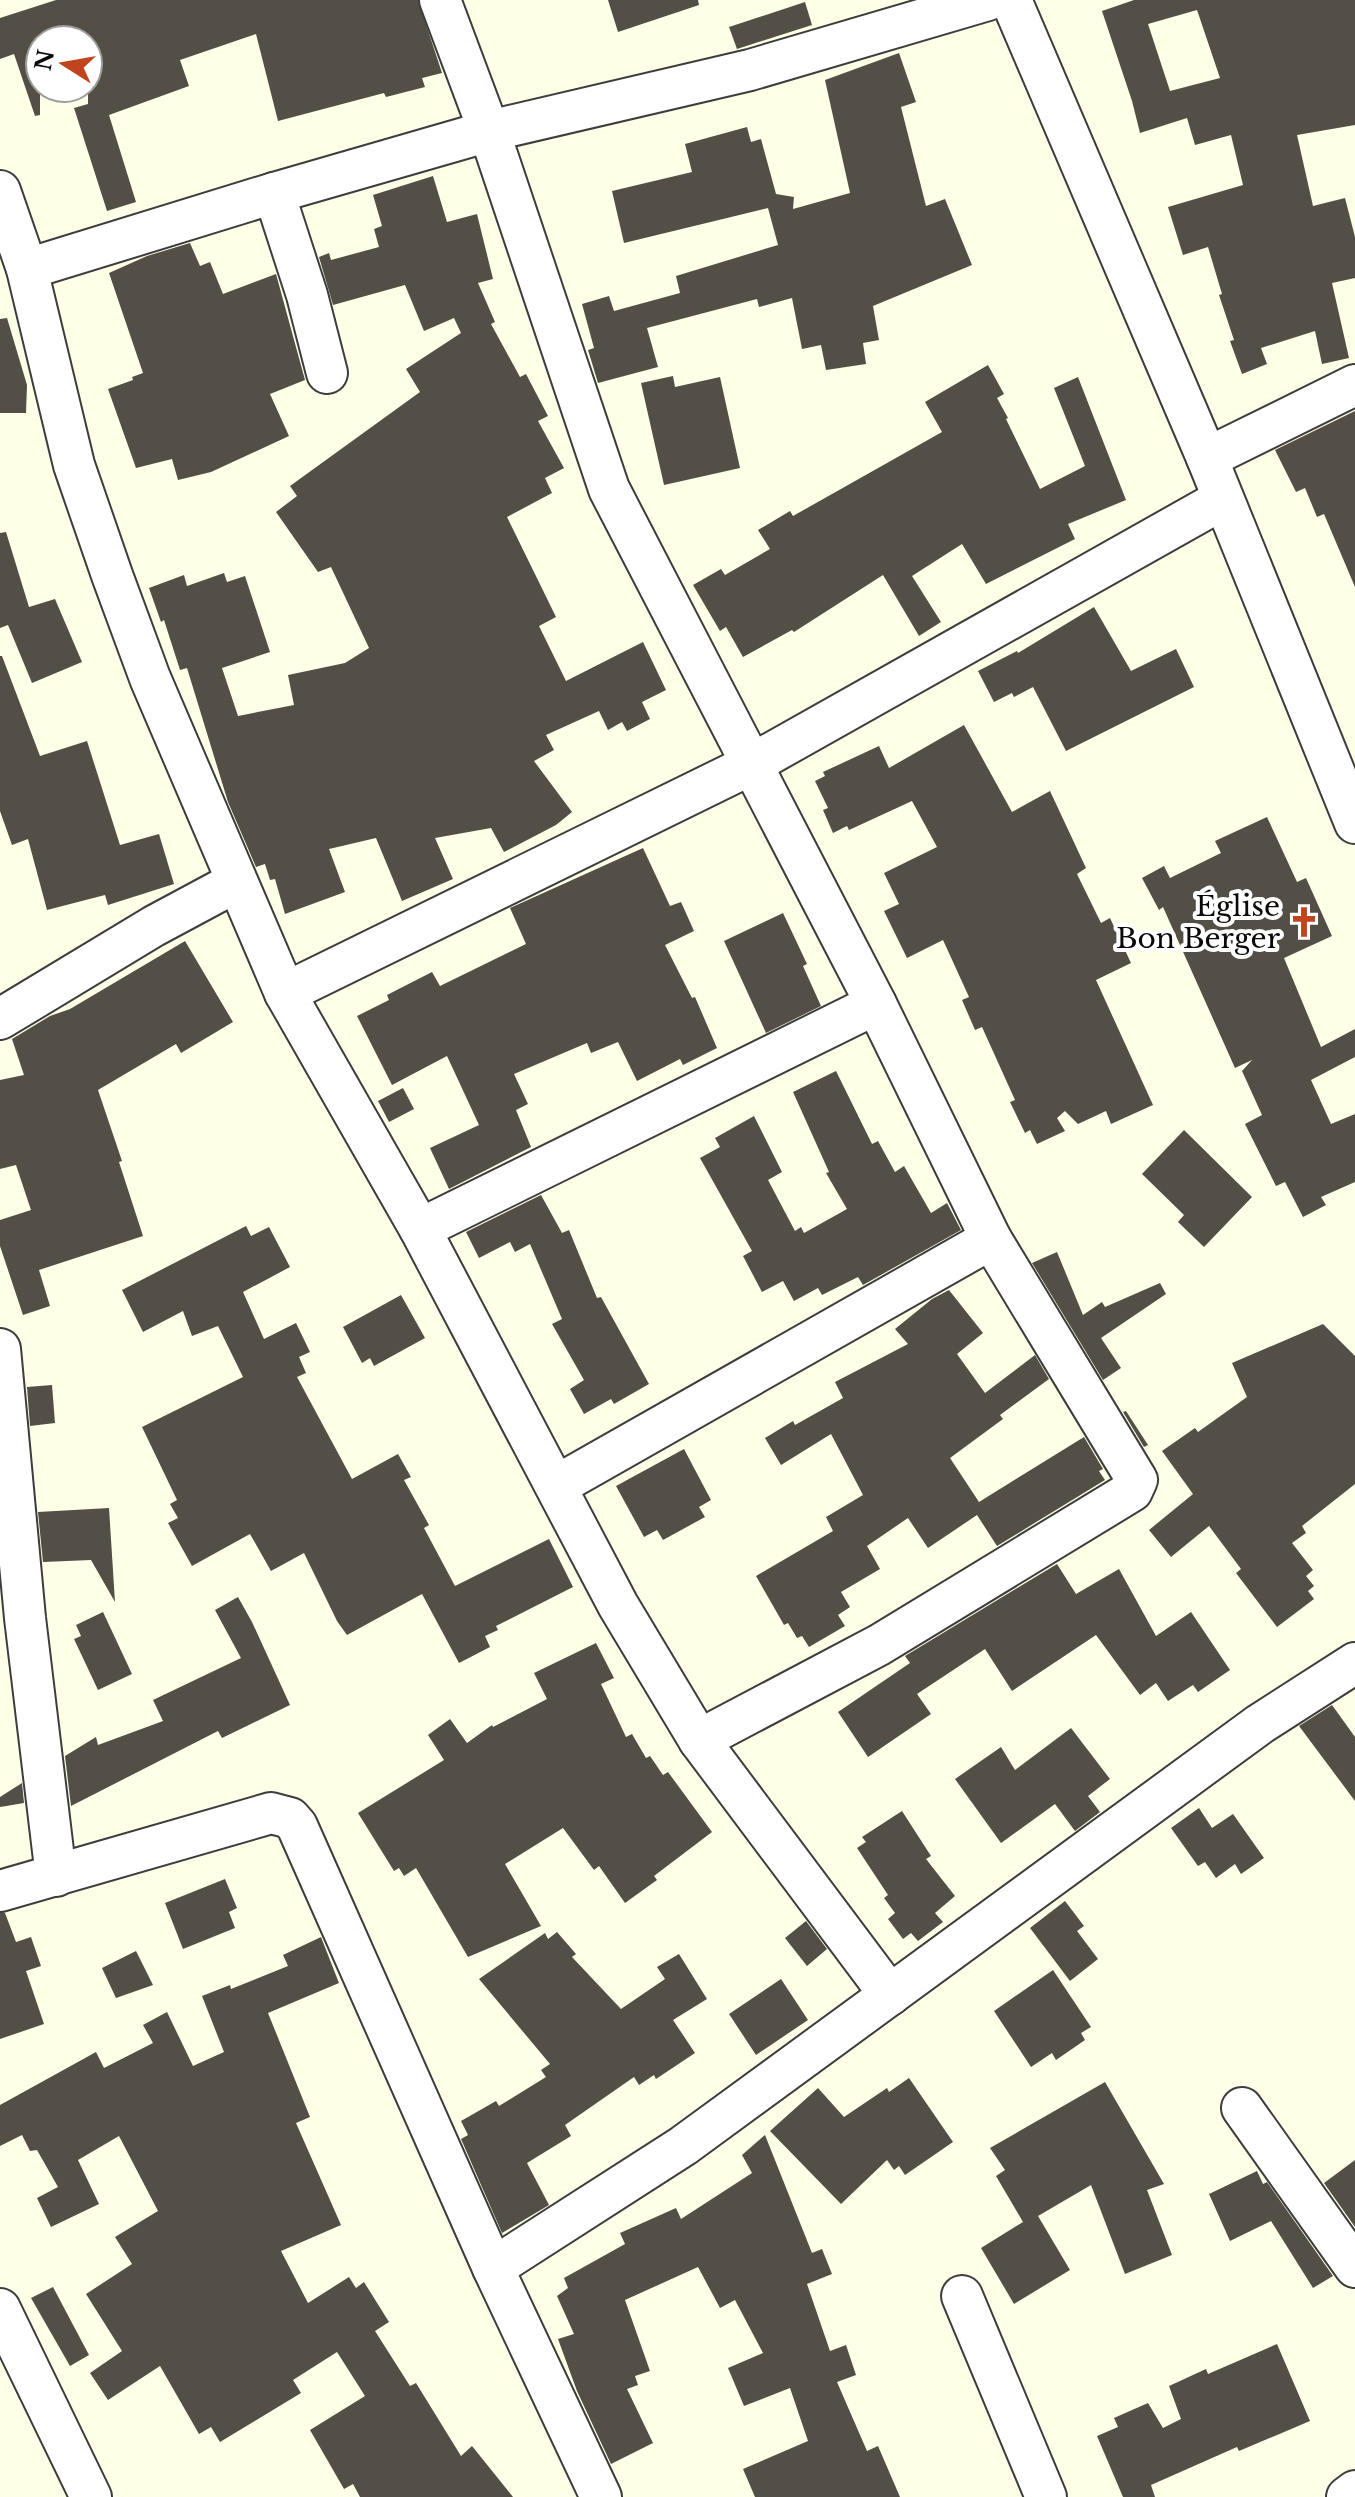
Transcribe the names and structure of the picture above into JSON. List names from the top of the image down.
{
  "places": {
    "church": ["Église Bon Berger"]
  },
  "north": "left"
}
